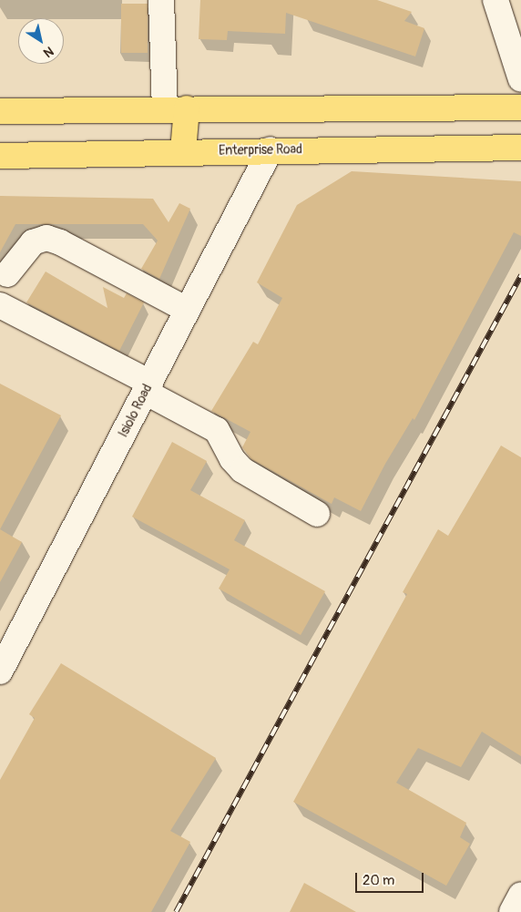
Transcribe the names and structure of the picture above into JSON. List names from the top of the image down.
{
  "streets": {
    "main road": ["Enterprise Road"],
    "lane": ["Isiolo Road"]
  },
  "crossings": [
    ["Enterprise Road", "Isiolo Road"]
  ],
  "scale_bar": "20 m",
  "north": "bottom right"
}
